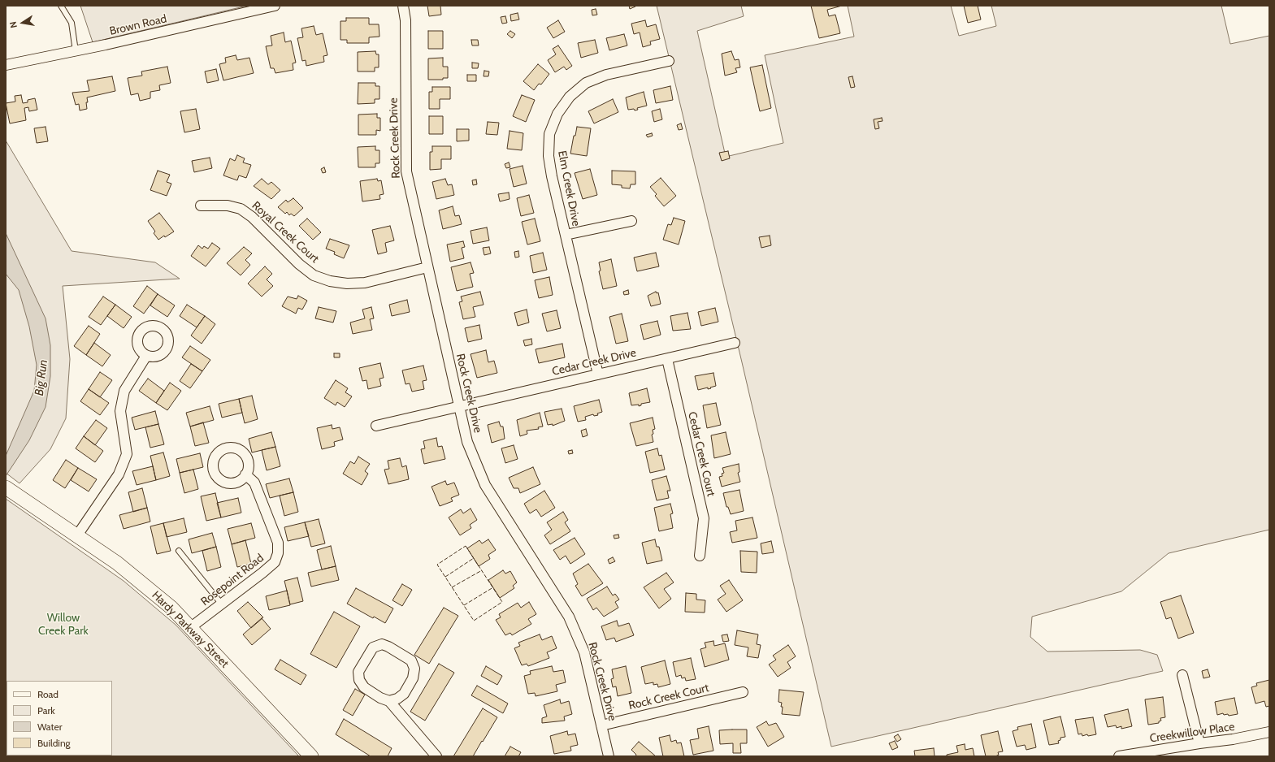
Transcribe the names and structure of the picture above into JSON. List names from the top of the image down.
{
  "streets": {
    "main road": ["Hardy Parkway Street"],
    "street": [
      "Brown Road",
      "Rock Creek Drive",
      "Elm Creek Drive",
      "Royal Creek Court",
      "Cedar Creek Drive",
      "Cedar Creek Court",
      "Rosepoint Road",
      "Rock Creek Court",
      "Creekwillow Place"
    ]
  },
  "crossings": [
    ["Rock Creek Drive", "Royal Creek Court"],
    ["Rock Creek Drive", "Cedar Creek Drive"],
    ["Rock Creek Drive", "Rock Creek Court"],
    ["Elm Creek Drive", "Cedar Creek Drive"],
    ["Cedar Creek Drive", "Cedar Creek Court"],
    ["Rosepoint Road", "Hardy Parkway Street"]
  ],
  "water": ["Big Run"],
  "parks": ["Willow Creek Park"],
  "legend": [
    "Road",
    "Park",
    "Water",
    "Building"
  ],
  "north": "left"
}
